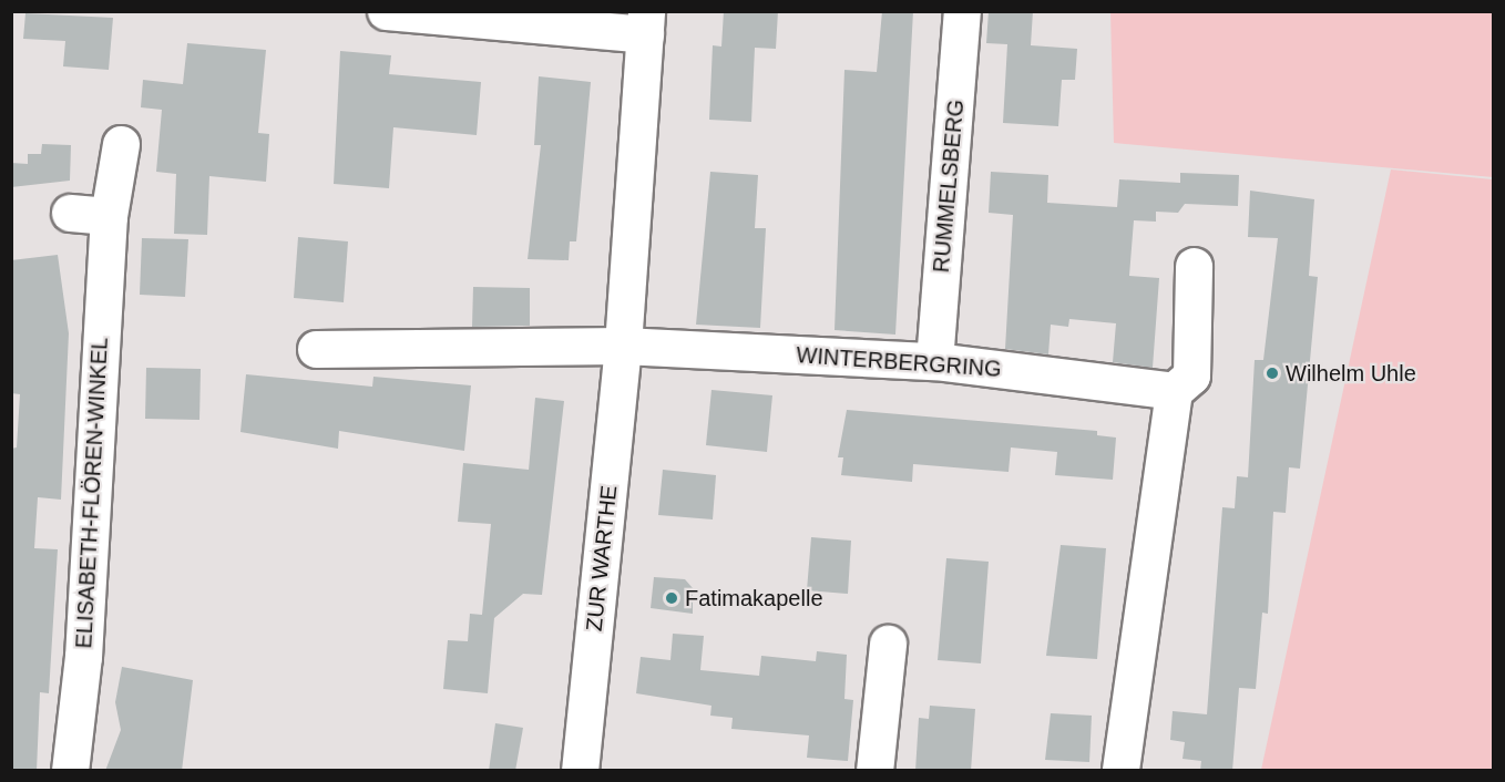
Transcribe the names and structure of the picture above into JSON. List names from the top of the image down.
{
  "streets": {
    "street": [
      "RUMMELSBERG",
      "WINTERBERGRING",
      "ELISABETH-FLÖREN-WINKEL",
      "ZUR WARTHE"
    ]
  },
  "crossings": [
    ["RUMMELSBERG", "WINTERBERGRING"],
    ["WINTERBERGRING", "ZUR WARTHE"]
  ],
  "places": ["Wilhelm Uhle", "Fatimakapelle"]
}
